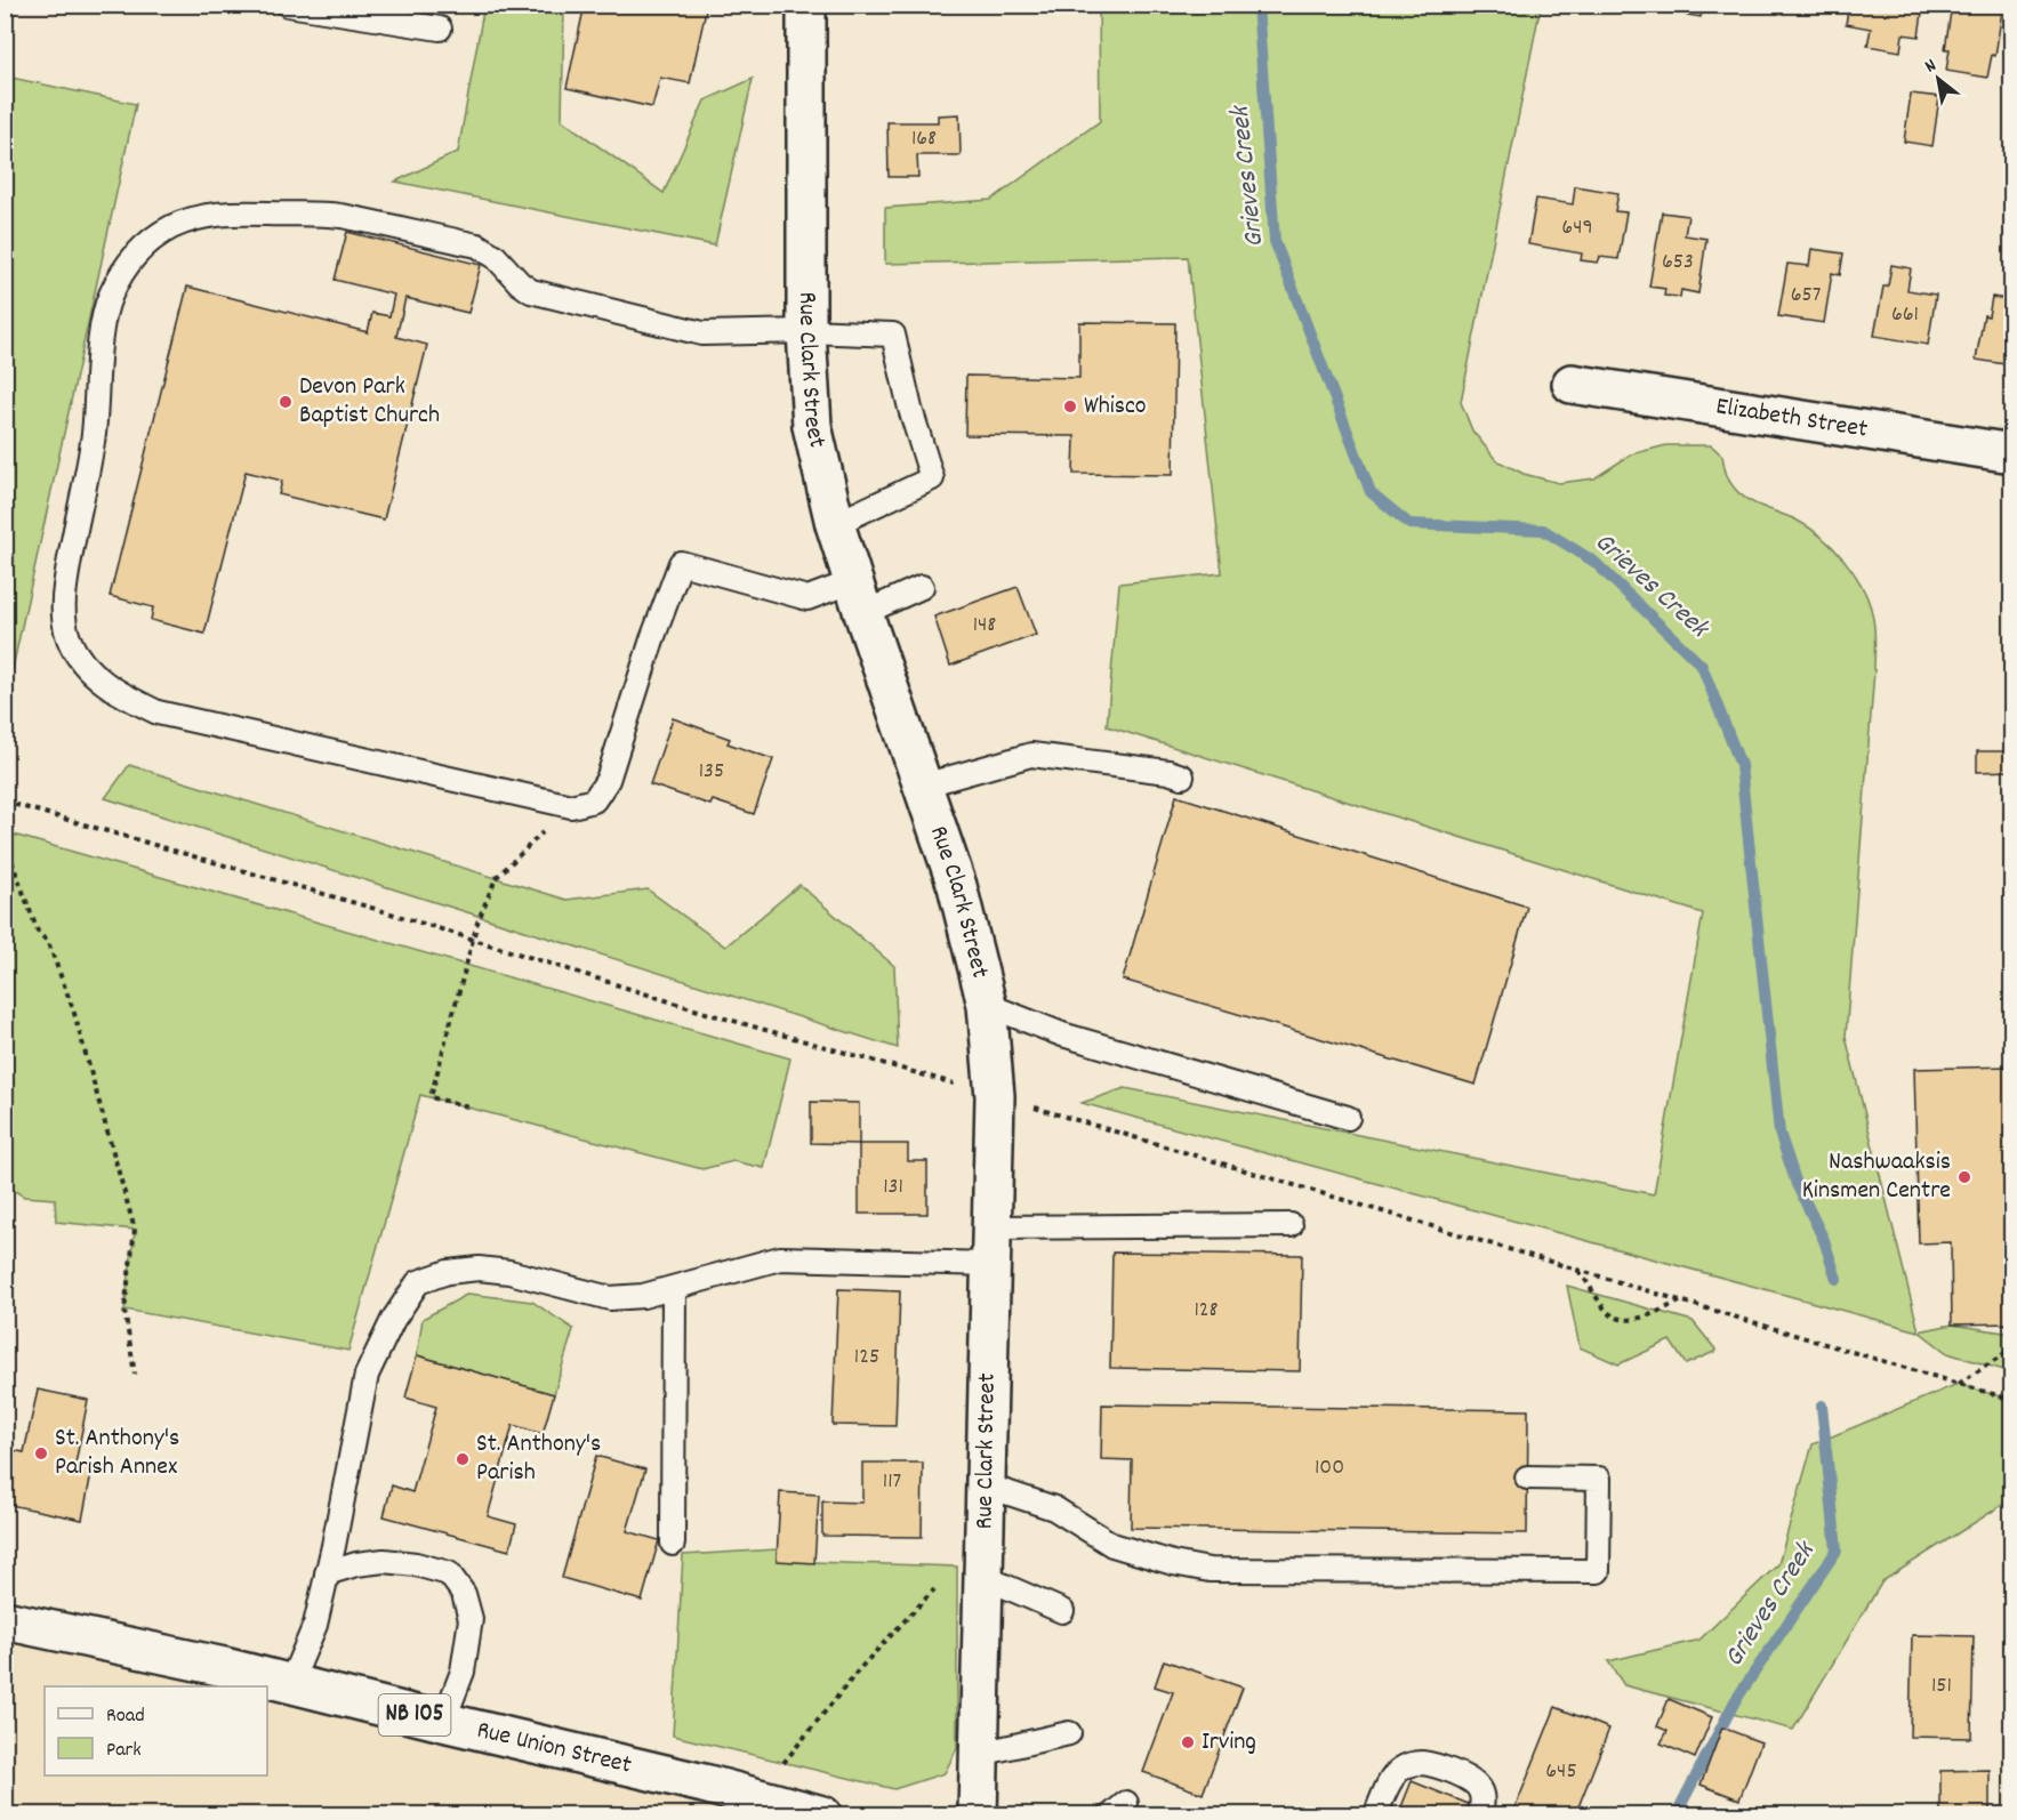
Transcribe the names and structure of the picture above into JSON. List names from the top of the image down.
{
  "streets": {
    "street": [
      "Rue Clark Street",
      "Elizabeth Street",
      "NB 105",
      "Rue Union Street"
    ]
  },
  "water": ["Grieves Creek"],
  "places": [
    "Devon Park Baptist Church",
    "Whisco",
    "Nashwaaksis Kinsmen Centre",
    "St. Anthony's Parish Annex",
    "St. Anthony's Parish",
    "Irving"
  ],
  "house_numbers": [
    "168",
    "649",
    "653",
    "657",
    "661",
    "148",
    "135",
    "131",
    "128",
    "125",
    "100",
    "117",
    "151",
    "645"
  ],
  "legend": ["Road", "Park"],
  "north": "top left"
}
